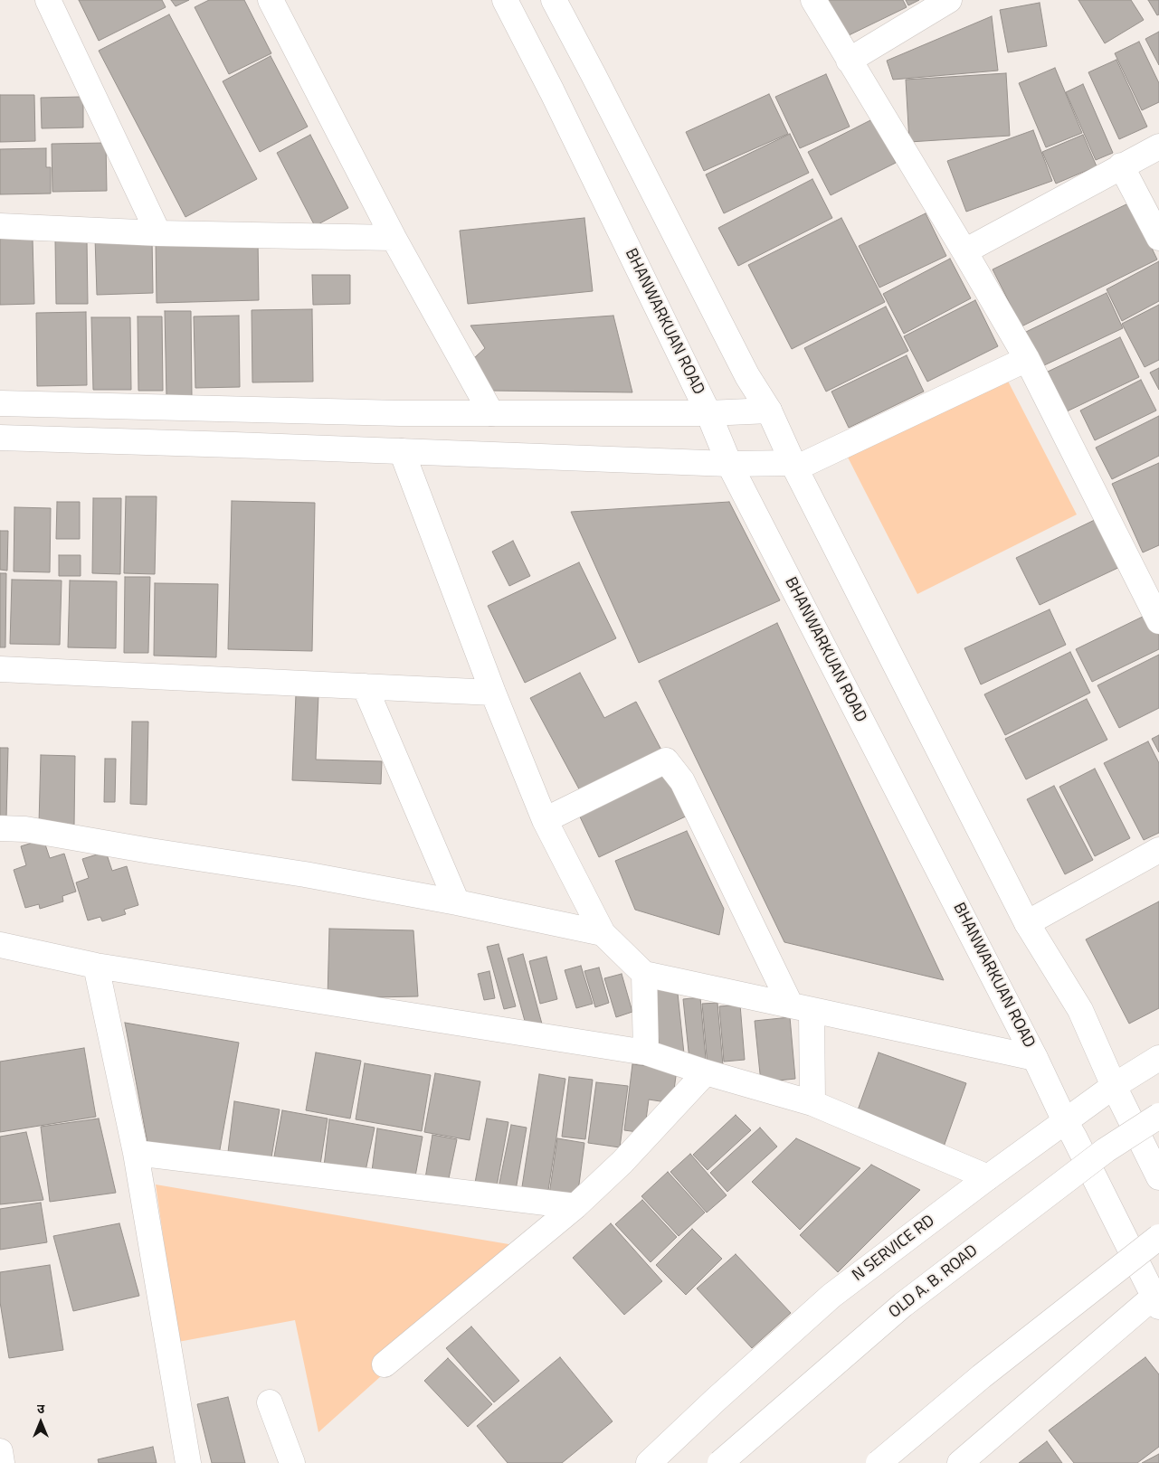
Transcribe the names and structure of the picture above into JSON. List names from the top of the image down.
{
  "streets": {
    "street": ["BHANWARKUAN ROAD", "N SERVICE RD", "OLD A. B. ROAD"]
  },
  "crossings": [
    ["BHANWARKUAN ROAD", "N SERVICE RD"]
  ],
  "north": "top"
}
